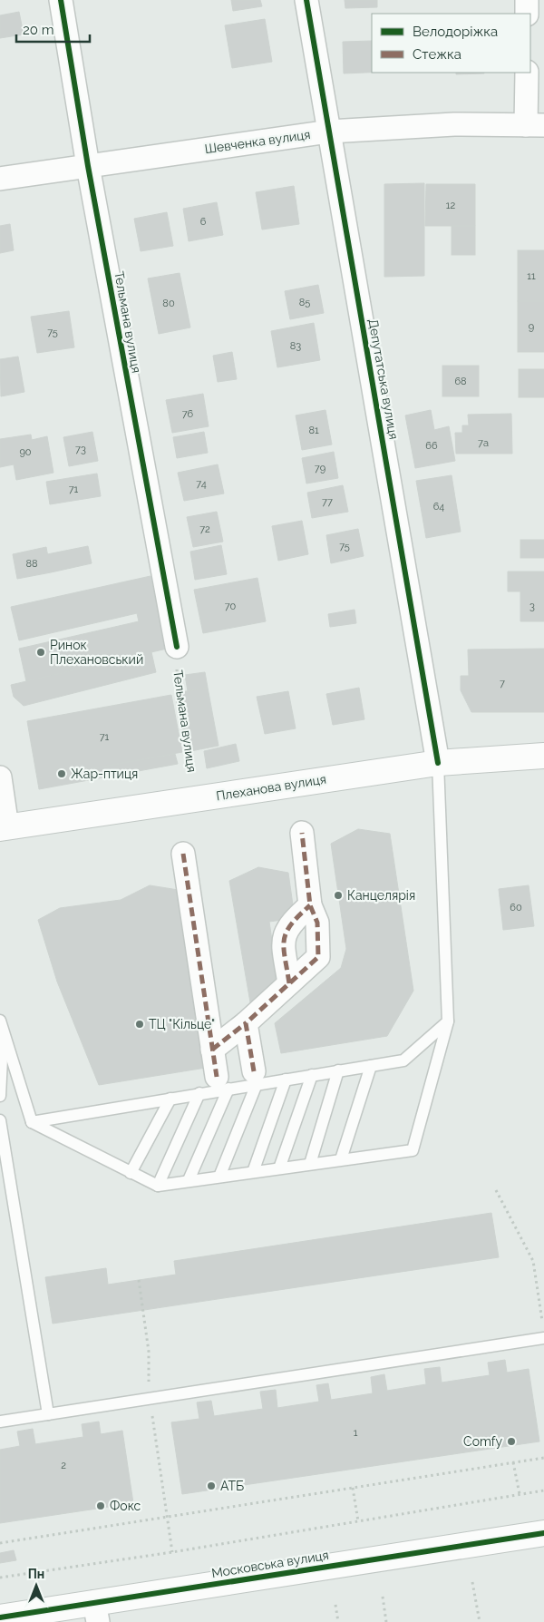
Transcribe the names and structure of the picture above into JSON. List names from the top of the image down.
{
  "streets": {
    "street": [
      "Шевченка вулиця",
      "Тельмана вулиця",
      "Депутатська вулиця",
      "Плеханова вулиця",
      "Московська вулиця"
    ]
  },
  "crossings": [
    ["Шевченка вулиця", "Тельмана вулиця"],
    ["Шевченка вулиця", "Депутатська вулиця"],
    ["Тельмана вулиця", "Плеханова вулиця"],
    ["Депутатська вулиця", "Плеханова вулиця"]
  ],
  "places": [
    "Ринок Плехановський",
    "Жар-птиця",
    "Канцелярія",
    "ТЦ \"Кільце\"",
    "Comfy",
    "АТБ",
    "Фокс"
  ],
  "house_numbers": [
    "12",
    "6",
    "11",
    "85",
    "80",
    "9",
    "75",
    "83",
    "68",
    "76",
    "81",
    "7а",
    "66",
    "73",
    "90",
    "79",
    "74",
    "71",
    "77",
    "64",
    "72",
    "75",
    "88",
    "70",
    "3",
    "7",
    "71",
    "60",
    "1",
    "2"
  ],
  "legend": ["Велодоріжка", "Стежка"],
  "scale_bar": "20 m",
  "north": "top"
}
